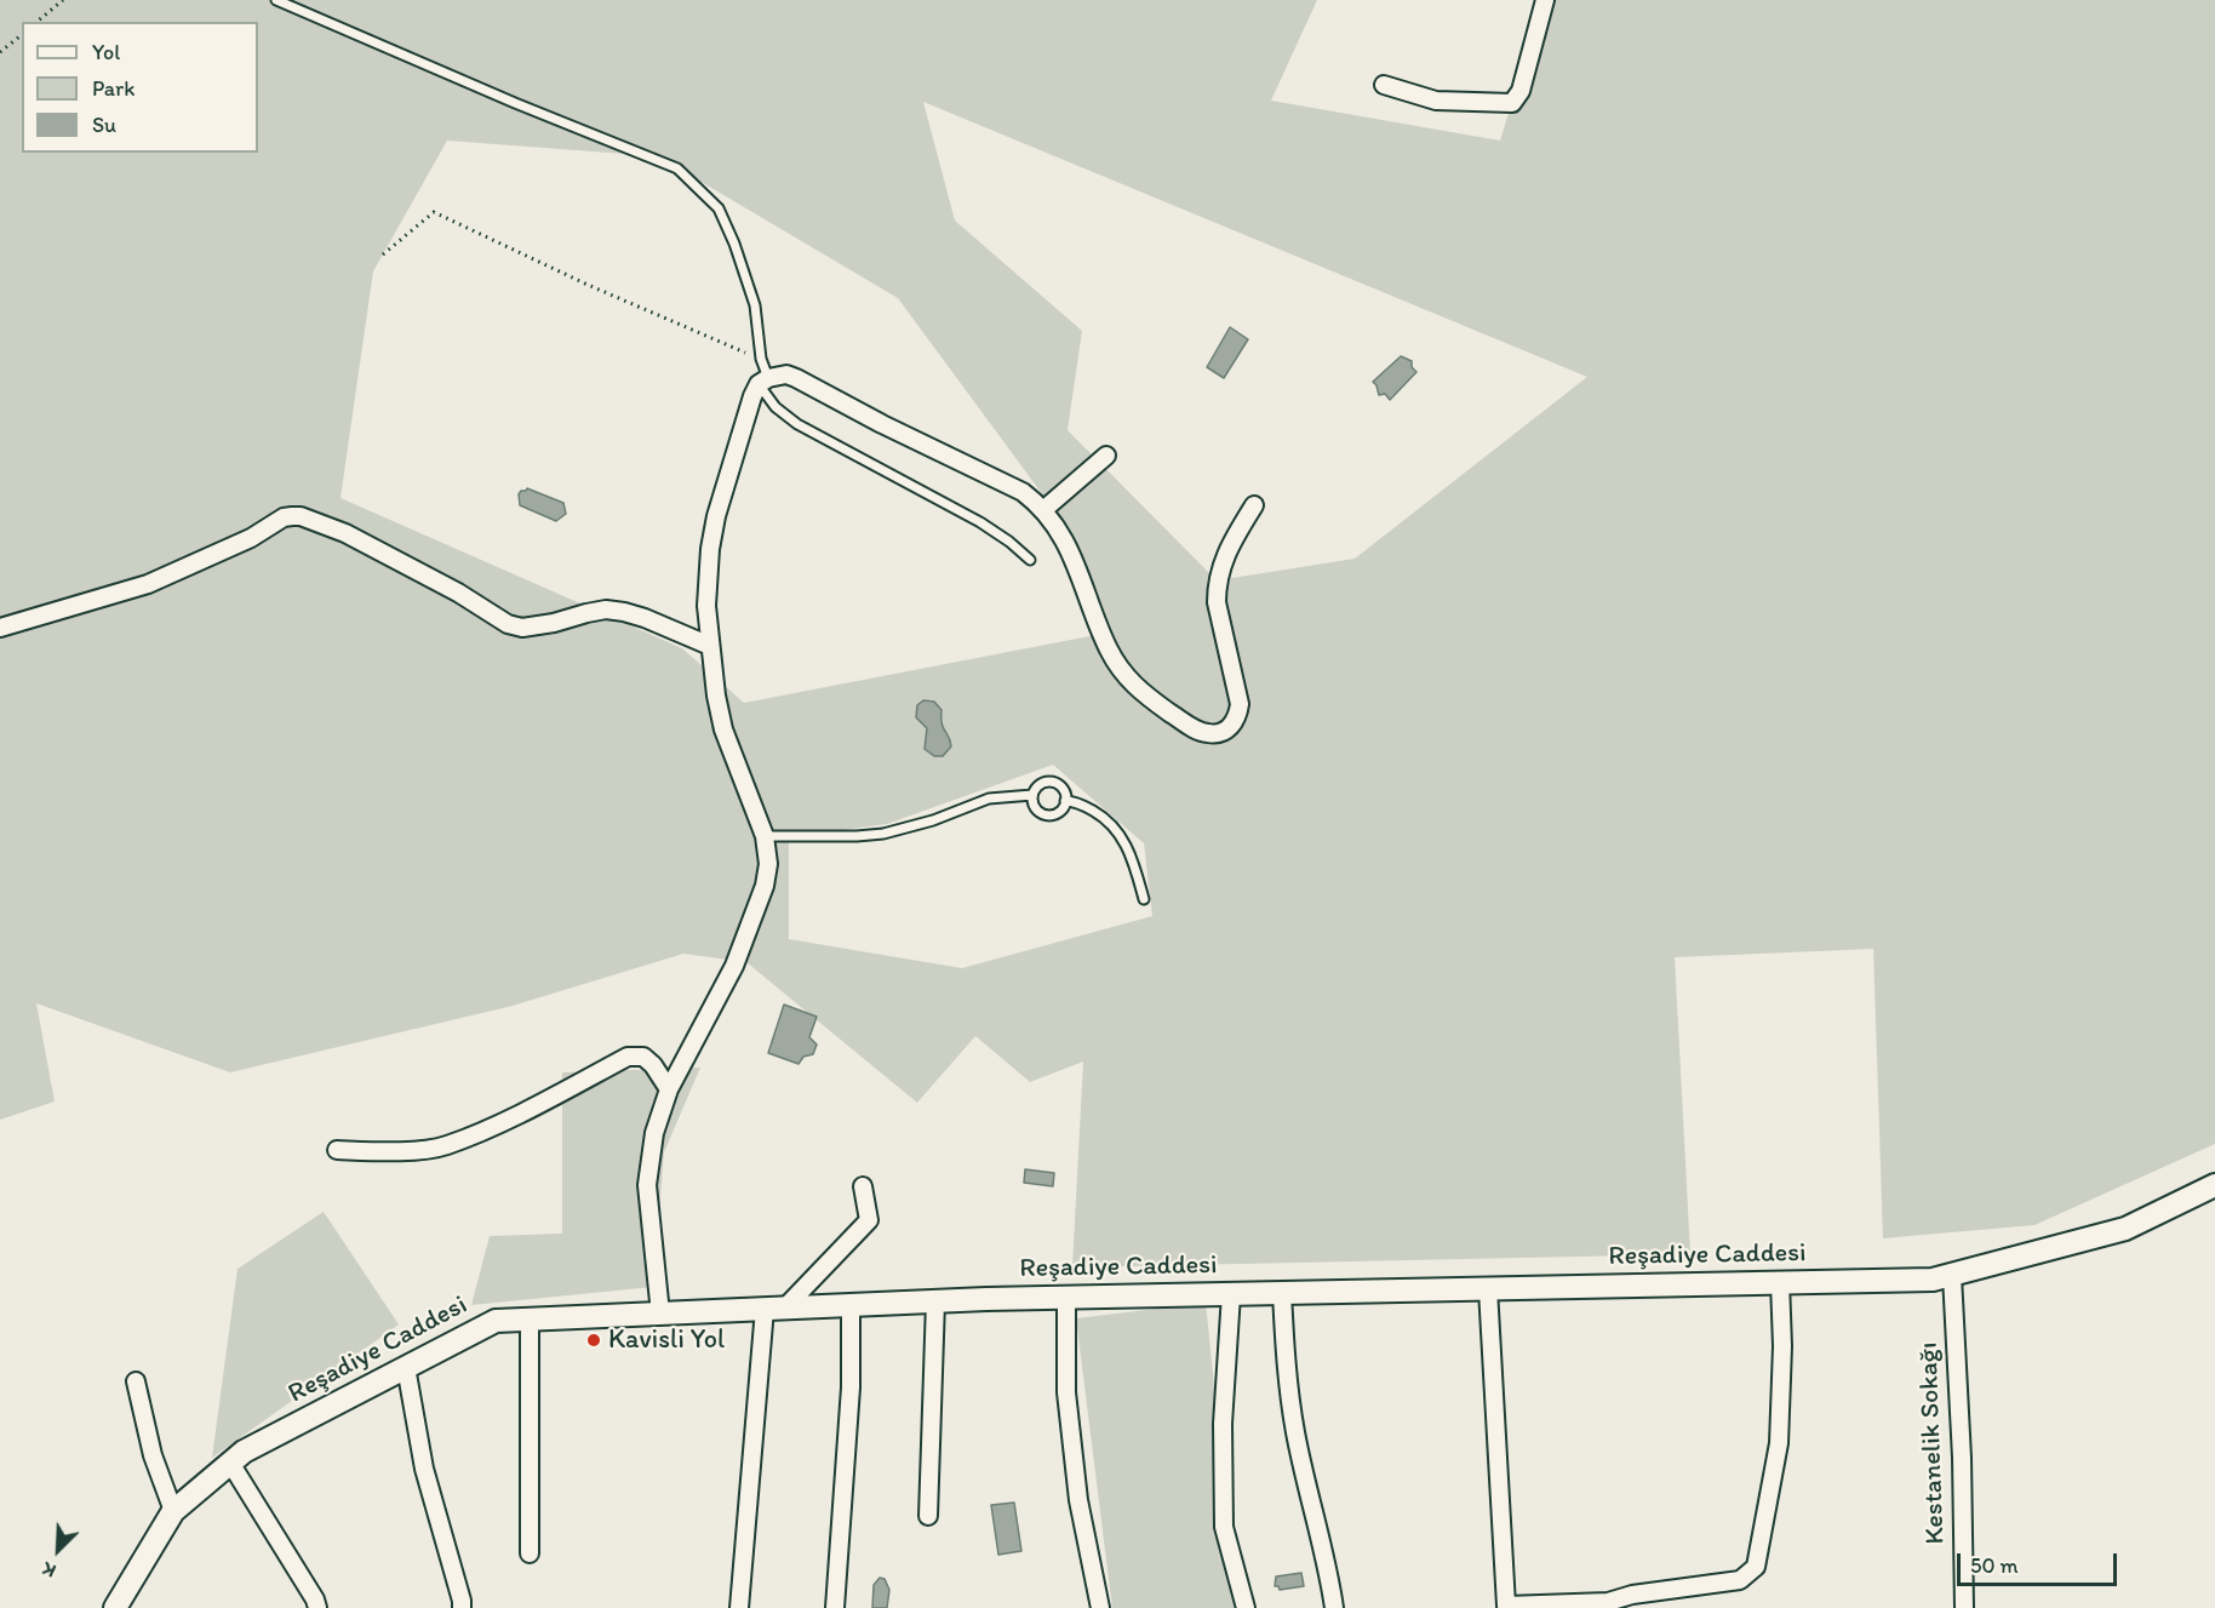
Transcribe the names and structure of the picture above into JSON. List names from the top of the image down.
{
  "streets": {
    "street": ["Reşadiye Caddesi", "Kestanelik Sokağı"]
  },
  "crossings": [
    ["Reşadiye Caddesi", "Kestanelik Sokağı"]
  ],
  "places": ["Kavisli Yol"],
  "legend": ["Yol", "Park", "Su"],
  "scale_bar": "50 m",
  "north": "bottom left"
}
